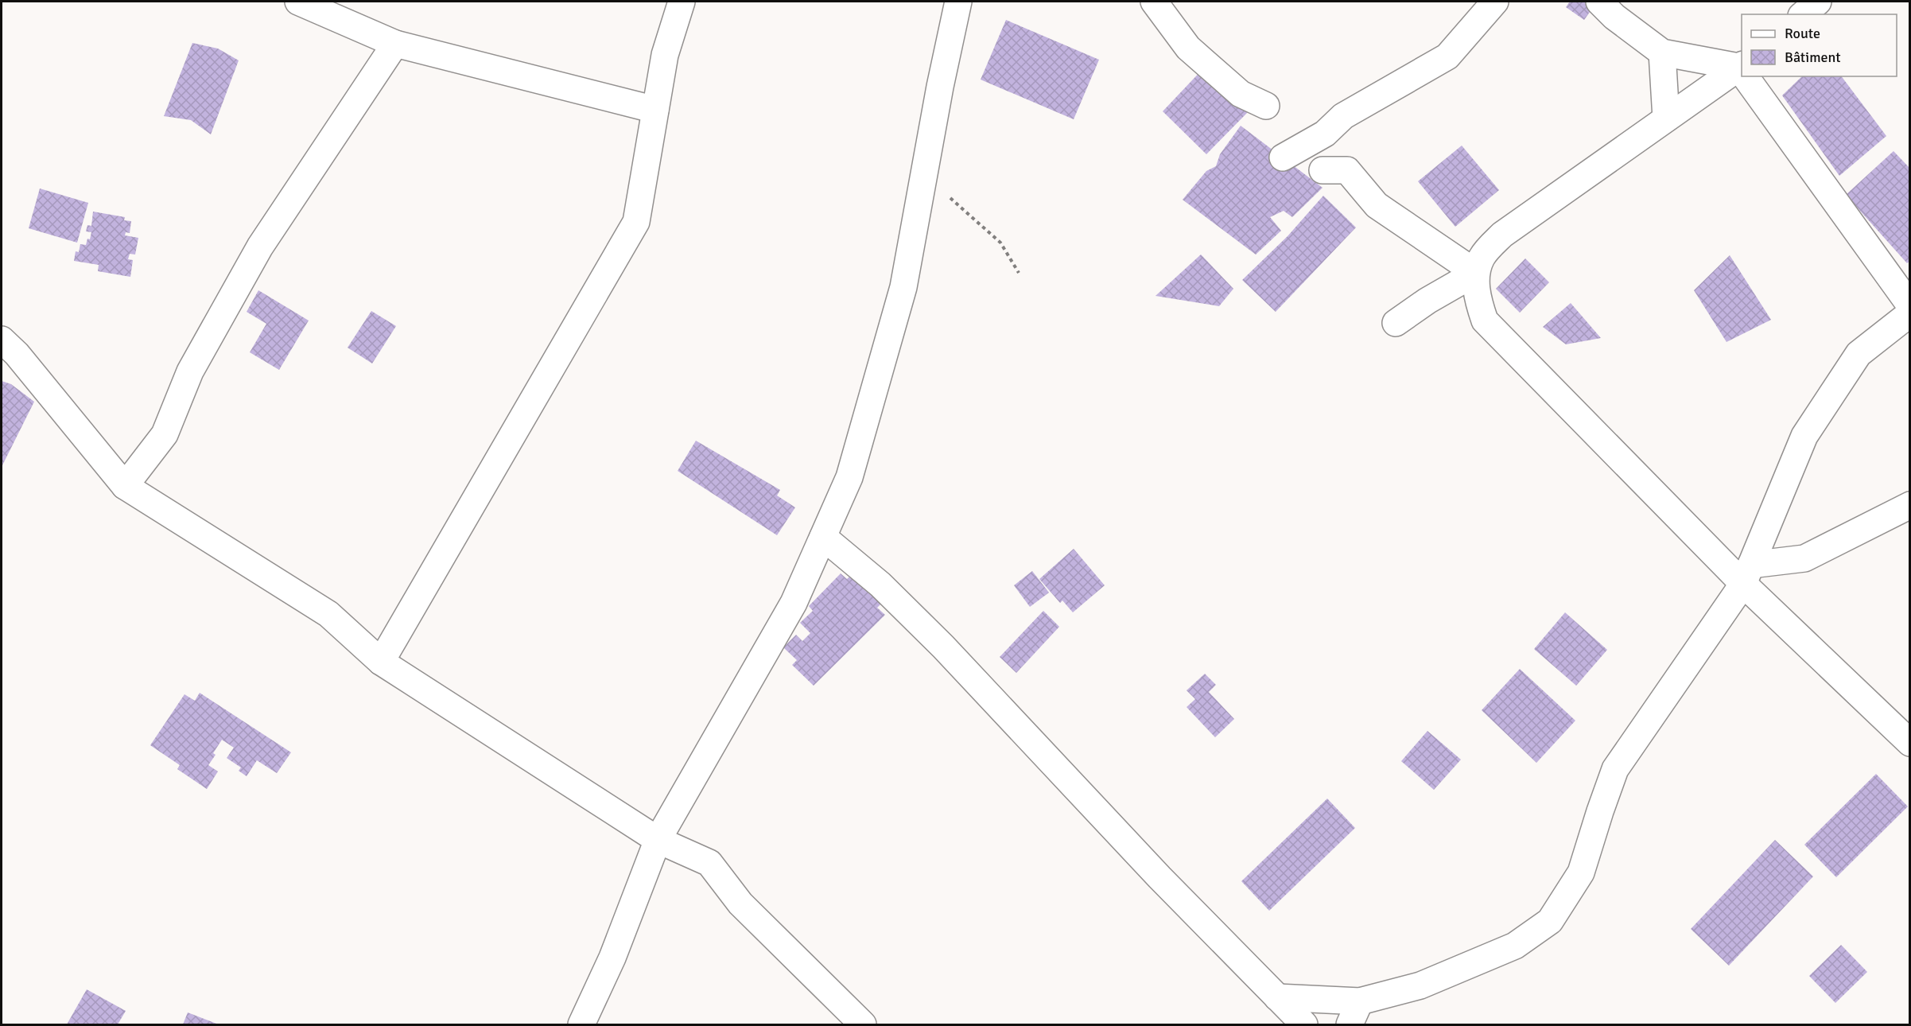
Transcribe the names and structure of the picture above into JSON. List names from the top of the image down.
{
  "legend": ["Route", "Bâtiment"]
}
